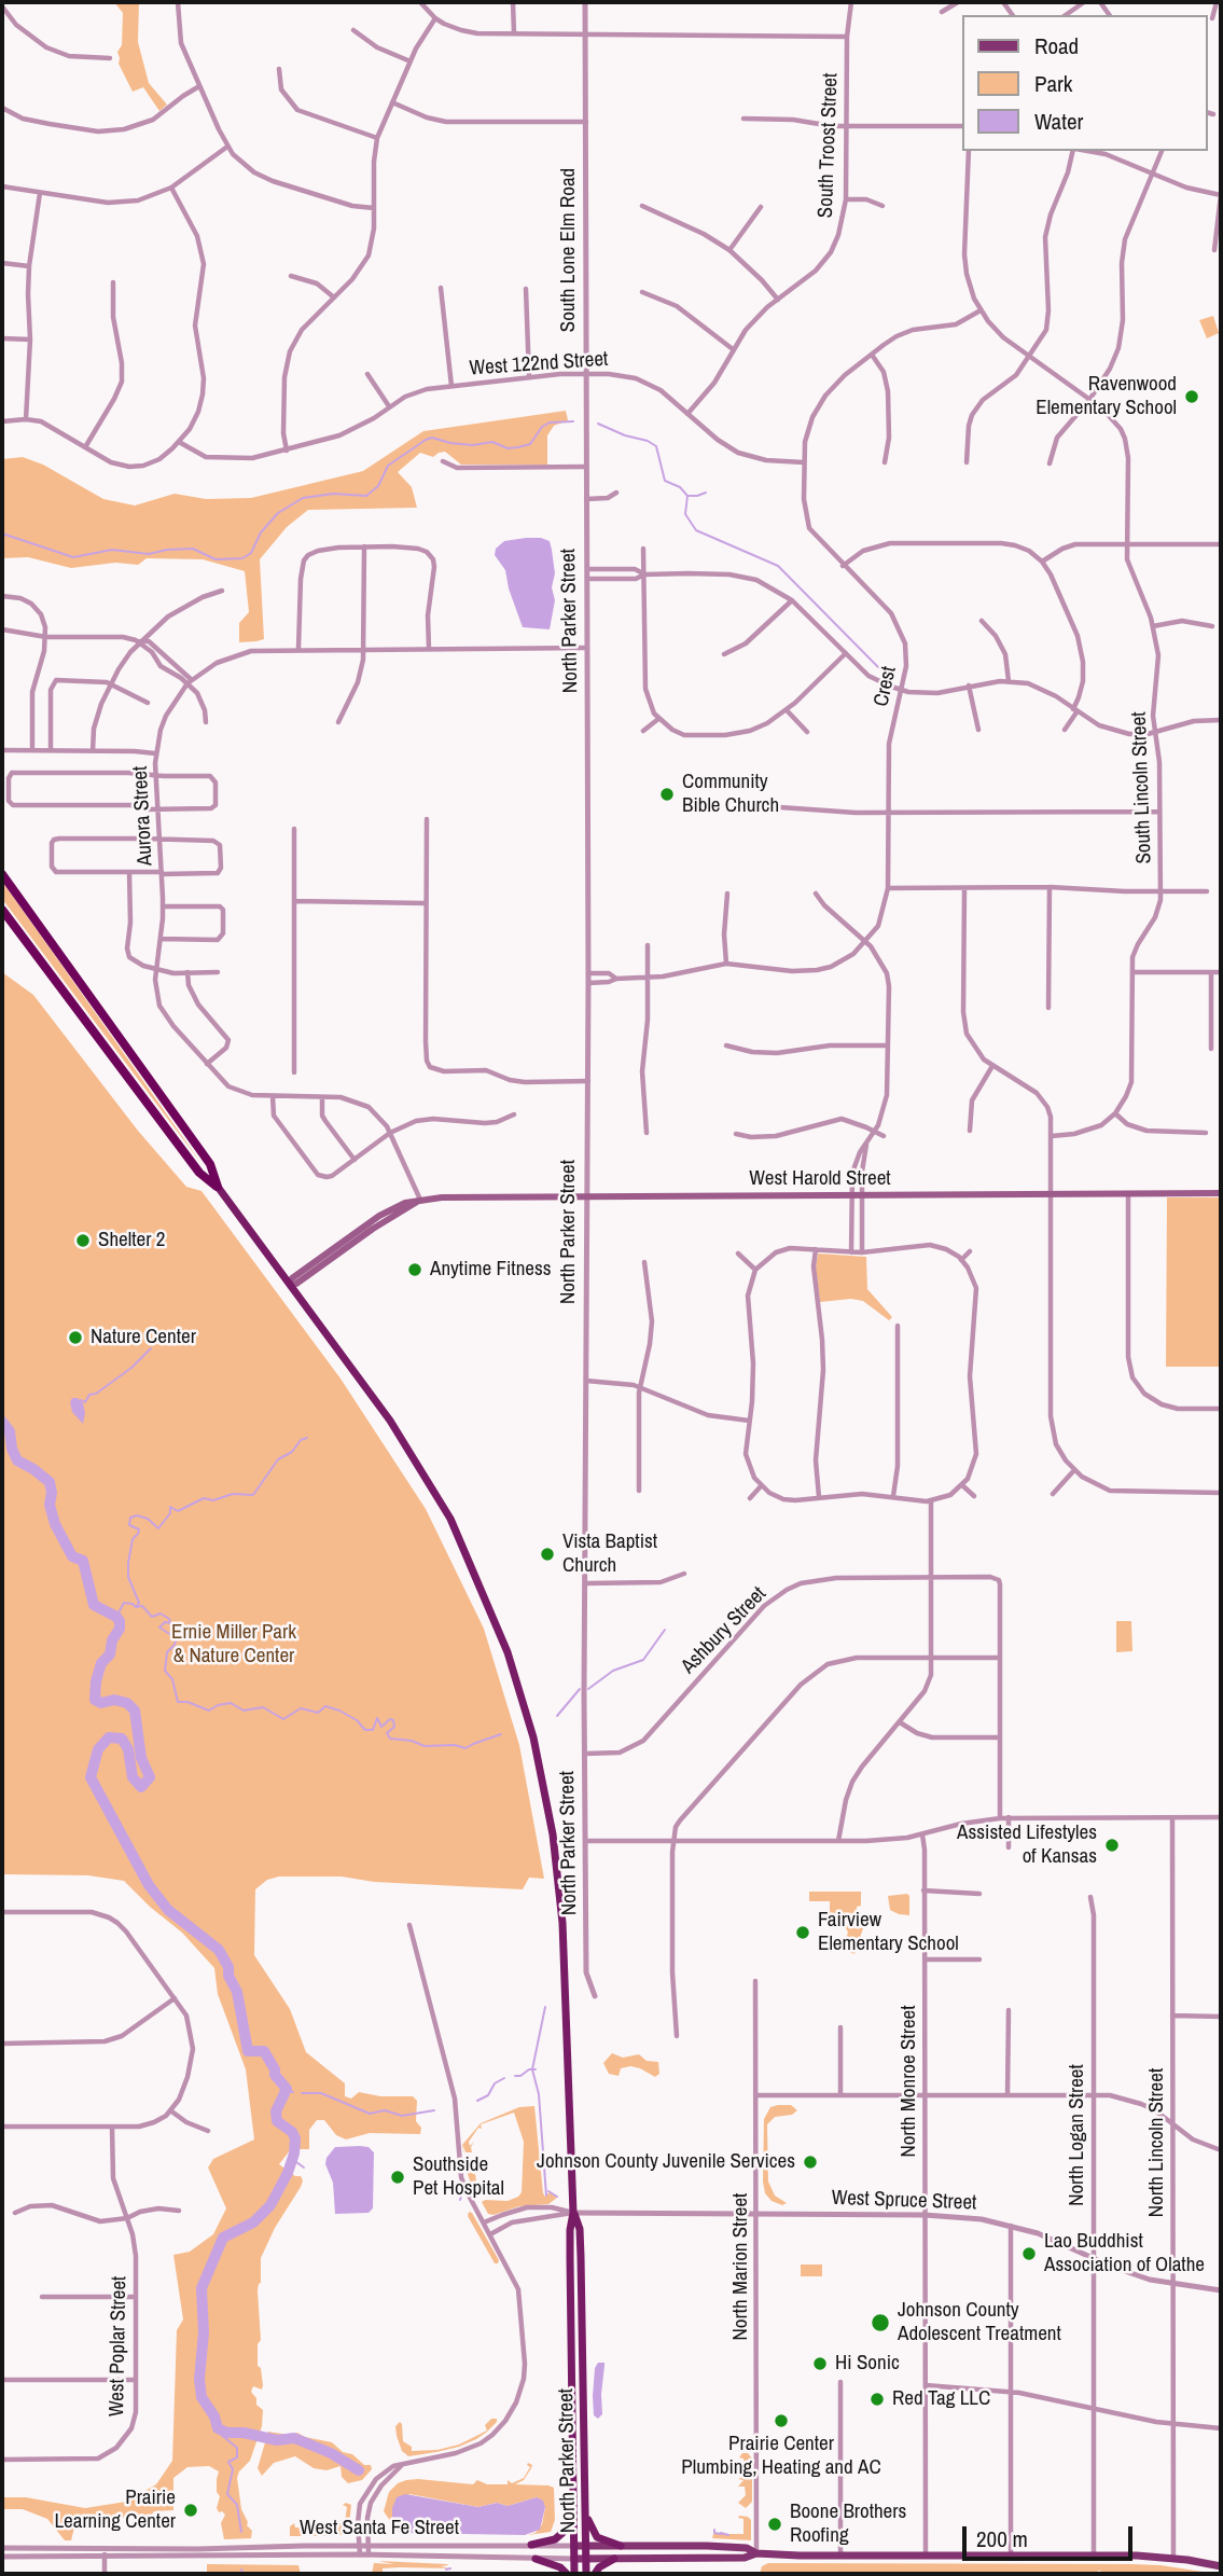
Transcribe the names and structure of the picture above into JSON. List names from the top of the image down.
{
  "streets": {
    "highway": ["North Parker Street"],
    "main road": ["West Harold Street", "West Santa Fe Street"],
    "street": [
      "South Troost Street",
      "South Lone Elm Road",
      "West 122nd Street",
      "Crest",
      "South Lincoln Street",
      "Aurora Street",
      "Ashbury Street",
      "North Monroe Street",
      "North Logan Street",
      "North Lincoln Street",
      "West Spruce Street",
      "North Marion Street",
      "West Poplar Street"
    ]
  },
  "crossings": [
    ["South Troost Street", "West 122nd Street"],
    ["South Lone Elm Road", "West 122nd Street"],
    ["South Lone Elm Road", "North Parker Street"],
    ["West 122nd Street", "Crest"],
    ["North Parker Street", "Aurora Street"],
    ["North Parker Street", "West Harold Street"],
    ["North Parker Street", "Ashbury Street"],
    ["North Parker Street", "West Spruce Street"],
    ["North Parker Street", "West Santa Fe Street"],
    ["Crest", "South Lincoln Street"],
    ["Aurora Street", "West Harold Street"],
    ["North Monroe Street", "West Spruce Street"],
    ["North Monroe Street", "West Santa Fe Street"],
    ["North Logan Street", "West Spruce Street"],
    ["North Logan Street", "West Santa Fe Street"],
    ["North Lincoln Street", "West Spruce Street"],
    ["North Lincoln Street", "West Santa Fe Street"],
    ["West Spruce Street", "North Marion Street"],
    ["North Marion Street", "West Santa Fe Street"]
  ],
  "parks": ["Ernie Miller Park & Nature Center"],
  "places": [
    "Ravenwood Elementary School",
    "Community Bible Church",
    "Shelter 2",
    "Anytime Fitness",
    "Nature Center",
    "Vista Baptist Church",
    "Assisted Lifestyles of Kansas",
    "Fairview Elementary School",
    "Johnson County Juvenile Services",
    "Southside Pet Hospital",
    "Lao Buddhist Association of Olathe",
    "Johnson County Adolescent Treatment",
    "Hi Sonic",
    "Red Tag LLC",
    "Prairie Center Plumbing, Heating and AC",
    "Prairie Learning Center",
    "Boone Brothers Roofing"
  ],
  "legend": ["Road", "Park", "Water"],
  "scale_bar": "200 m"
}
